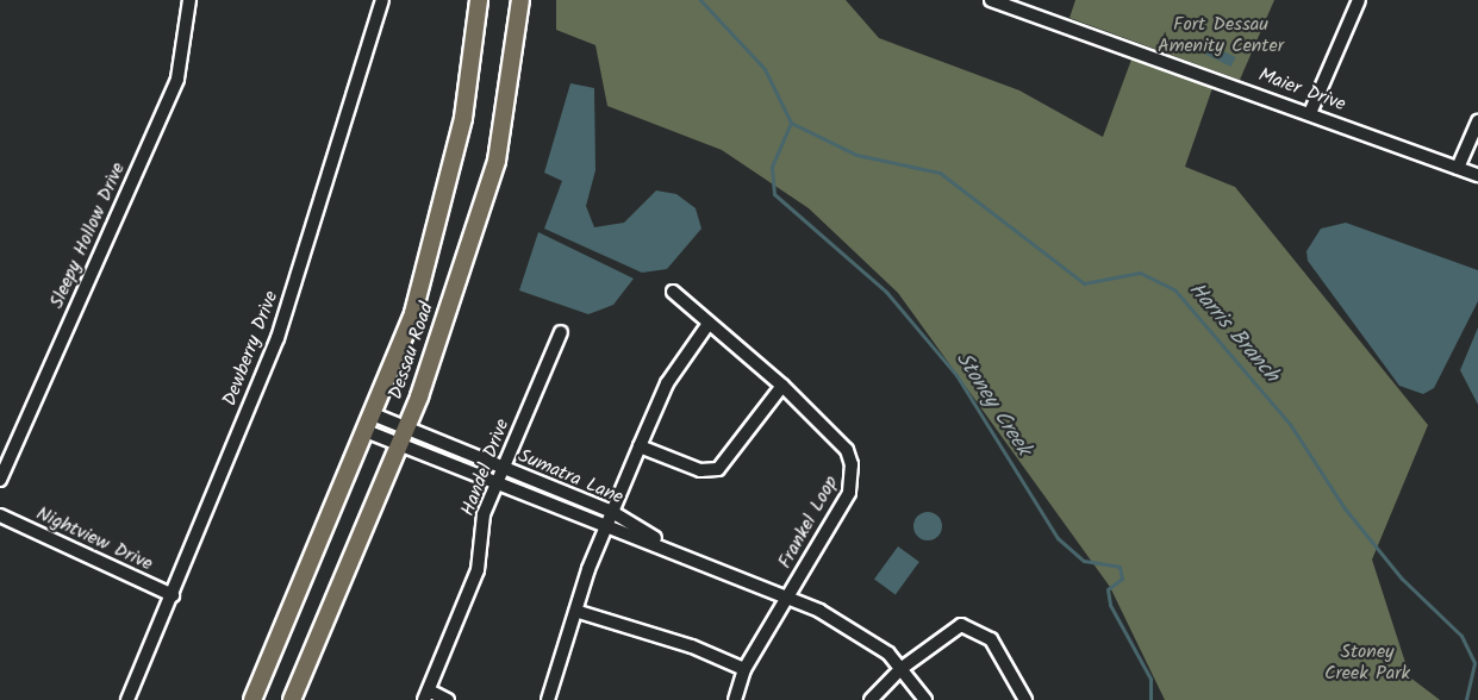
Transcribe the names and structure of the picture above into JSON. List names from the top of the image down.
{
  "streets": {
    "main road": ["Dessau Road"],
    "street": [
      "Maier Drive",
      "Sleepy Hollow Drive",
      "Dewberry Drive",
      "Handel Drive",
      "Sumatra Lane",
      "Frankel Loop",
      "Nightview Drive"
    ]
  },
  "crossings": [
    ["Dewberry Drive", "Nightview Drive"],
    ["Dessau Road", "Sumatra Lane"],
    ["Handel Drive", "Sumatra Lane"],
    ["Sumatra Lane", "Frankel Loop"]
  ],
  "water": ["Harris Branch", "Stoney Creek"],
  "parks": ["Fort Dessau Amenity Center", "Stoney Creek Park"]
}
